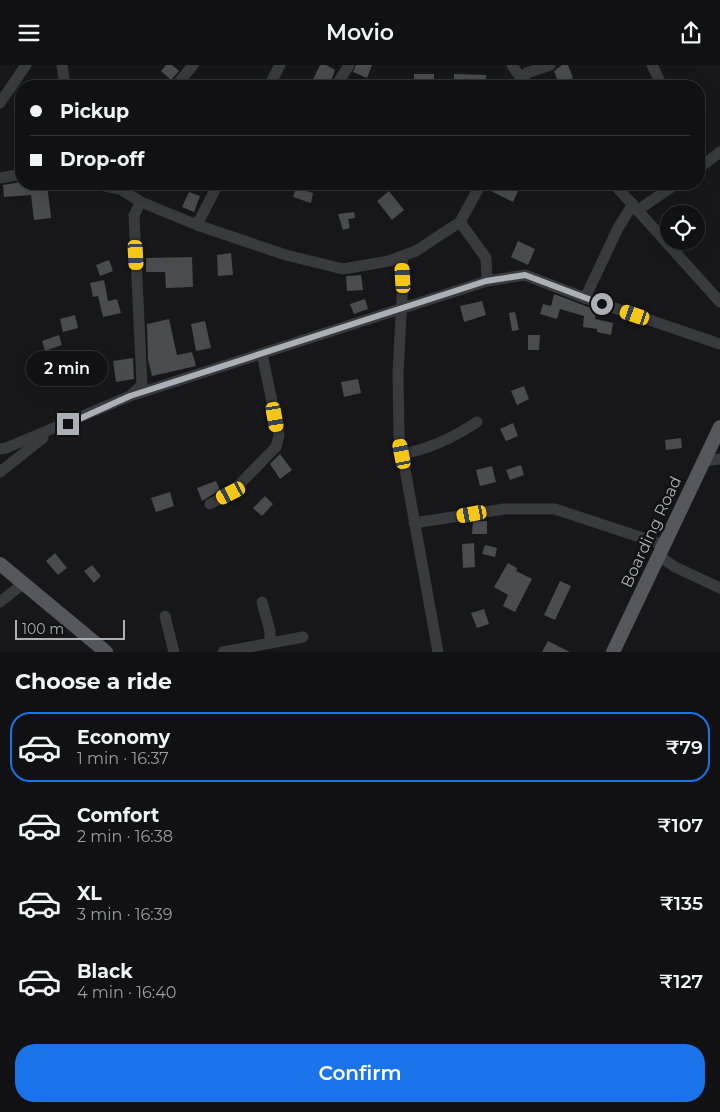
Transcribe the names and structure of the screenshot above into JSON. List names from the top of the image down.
{
  "streets": {
    "main road": ["Boarding Road"]
  },
  "scale_bar": "100 m",
  "page": {
    "header": "Movio",
    "banner": ["Pickup", "Drop-off"],
    "bubble": "2 min",
    "scale": "100 m",
    "heading": "Choose a ride",
    "list": [
      {
        "name": "Economy",
        "note": "1 min · 16:37",
        "value": "₹79"
      },
      {
        "name": "Comfort",
        "note": "2 min · 16:38",
        "value": "₹107"
      },
      {
        "name": "XL",
        "note": "3 min · 16:39",
        "value": "₹135"
      },
      {
        "name": "Black",
        "note": "4 min · 16:40",
        "value": "₹127"
      }
    ],
    "buttons": "Confirm"
  }
}
